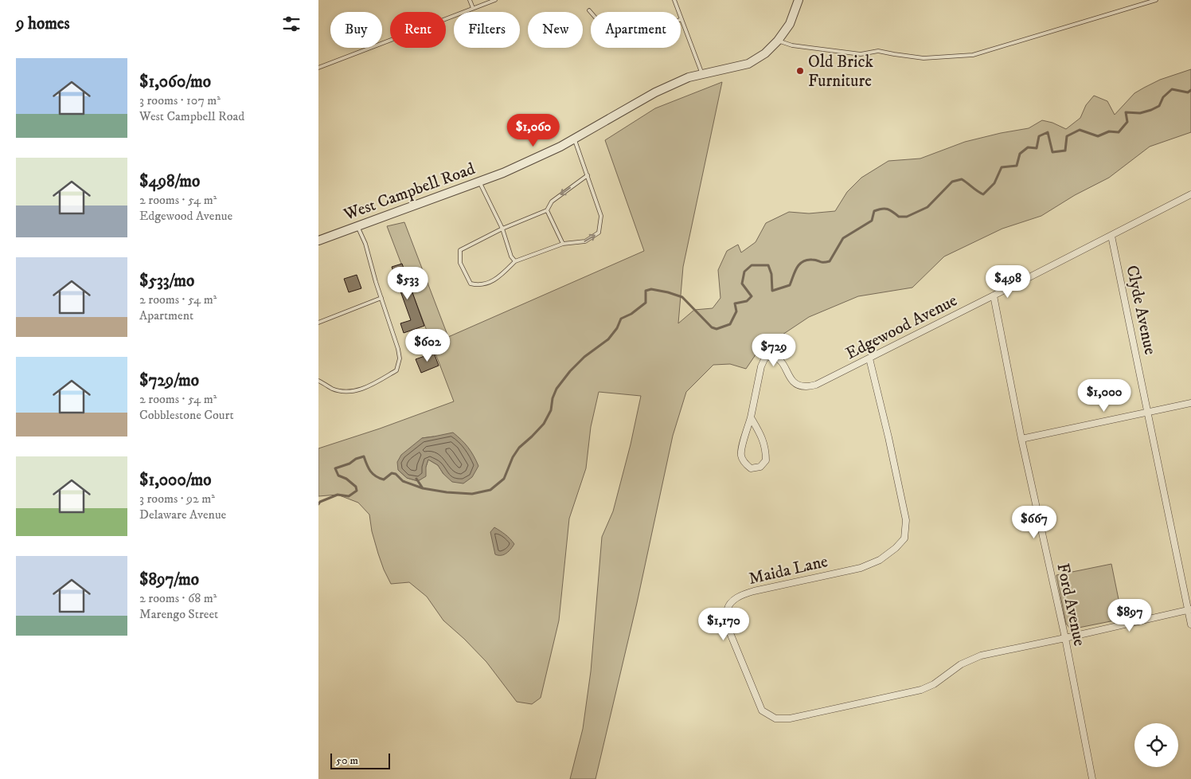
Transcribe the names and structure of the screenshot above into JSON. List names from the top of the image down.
{
  "streets": {
    "street": [
      "West Campbell Road",
      "Clyde Avenue",
      "Edgewood Avenue",
      "Maida Lane",
      "Ford Avenue"
    ]
  },
  "crossings": [
    ["Clyde Avenue", "Edgewood Avenue"],
    ["Clyde Avenue", "Maida Lane"],
    ["Edgewood Avenue", "Maida Lane"],
    ["Edgewood Avenue", "Ford Avenue"],
    ["Maida Lane", "Ford Avenue"]
  ],
  "places": ["Old Brick Furniture"],
  "scale_bar": "50 m",
  "page": {
    "heading": "9 homes",
    "chip": [
      "Buy",
      "Rent",
      "Filters",
      "New",
      "Apartment"
    ],
    "list": [
      {
        "name": "$1,060/mo",
        "note": "3 rooms · 107 m² · West Campbell Road"
      },
      {
        "name": "$498/mo",
        "note": "2 rooms · 54 m² · Edgewood Avenue"
      },
      {
        "name": "$533/mo",
        "note": "2 rooms · 54 m² · Apartment"
      },
      {
        "name": "$729/mo",
        "note": "2 rooms · 54 m² · Cobblestone Court"
      },
      {
        "name": "$1,000/mo",
        "note": "3 rooms · 92 m² · Delaware Avenue"
      },
      {
        "name": "$897/mo",
        "note": "2 rooms · 68 m² · Marengo Street"
      }
    ],
    "price": [
      "$1,060",
      "$498",
      "$533",
      "$602",
      "$729",
      "$1,000",
      "$667",
      "$897",
      "$1,170"
    ],
    "scale": "50 m"
  }
}
